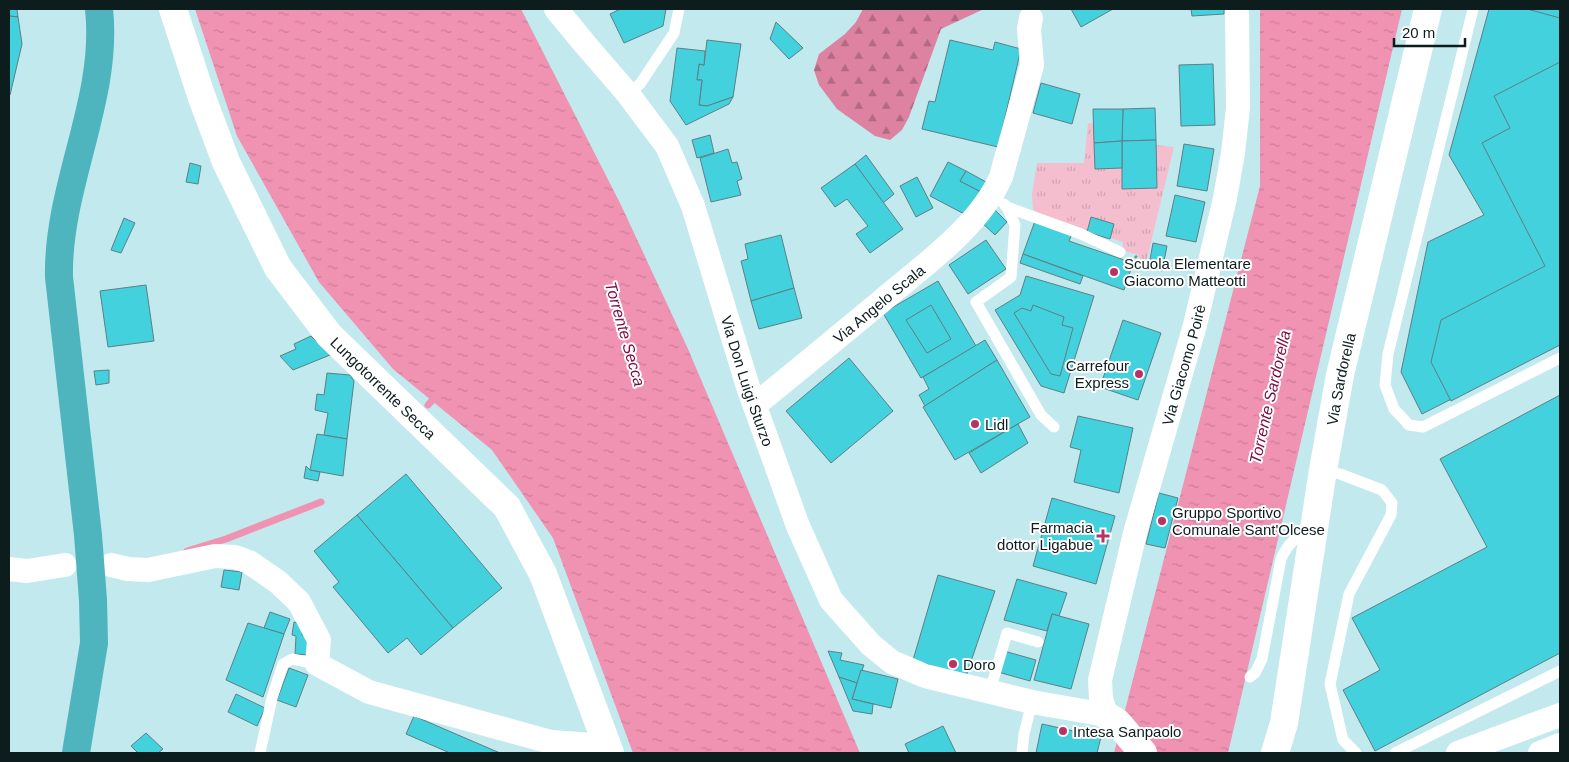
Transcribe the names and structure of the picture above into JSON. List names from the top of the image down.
{
  "streets": {
    "main road": ["Via Sardorella", "Lungotorrente Secca"],
    "street": ["Via Angelo Scala", "Via Giacomo Poirè", "Via Don Luigi Sturzo"]
  },
  "crossings": [
    ["Via Angelo Scala", "Via Don Luigi Sturzo"],
    ["Via Giacomo Poirè", "Via Don Luigi Sturzo"]
  ],
  "water": ["Torrente Secca", "Torrente Sardorella"],
  "places": {
    "other": [
      "Scuola Elementare Giacomo Matteotti",
      "Carrefour Express",
      "Lidl",
      "Gruppo Sportivo Comunale Sant'Olcese",
      "Doro",
      "Intesa Sanpaolo"
    ],
    "health": ["Farmacia dottor Ligabue"]
  },
  "scale_bar": "20 m"
}
